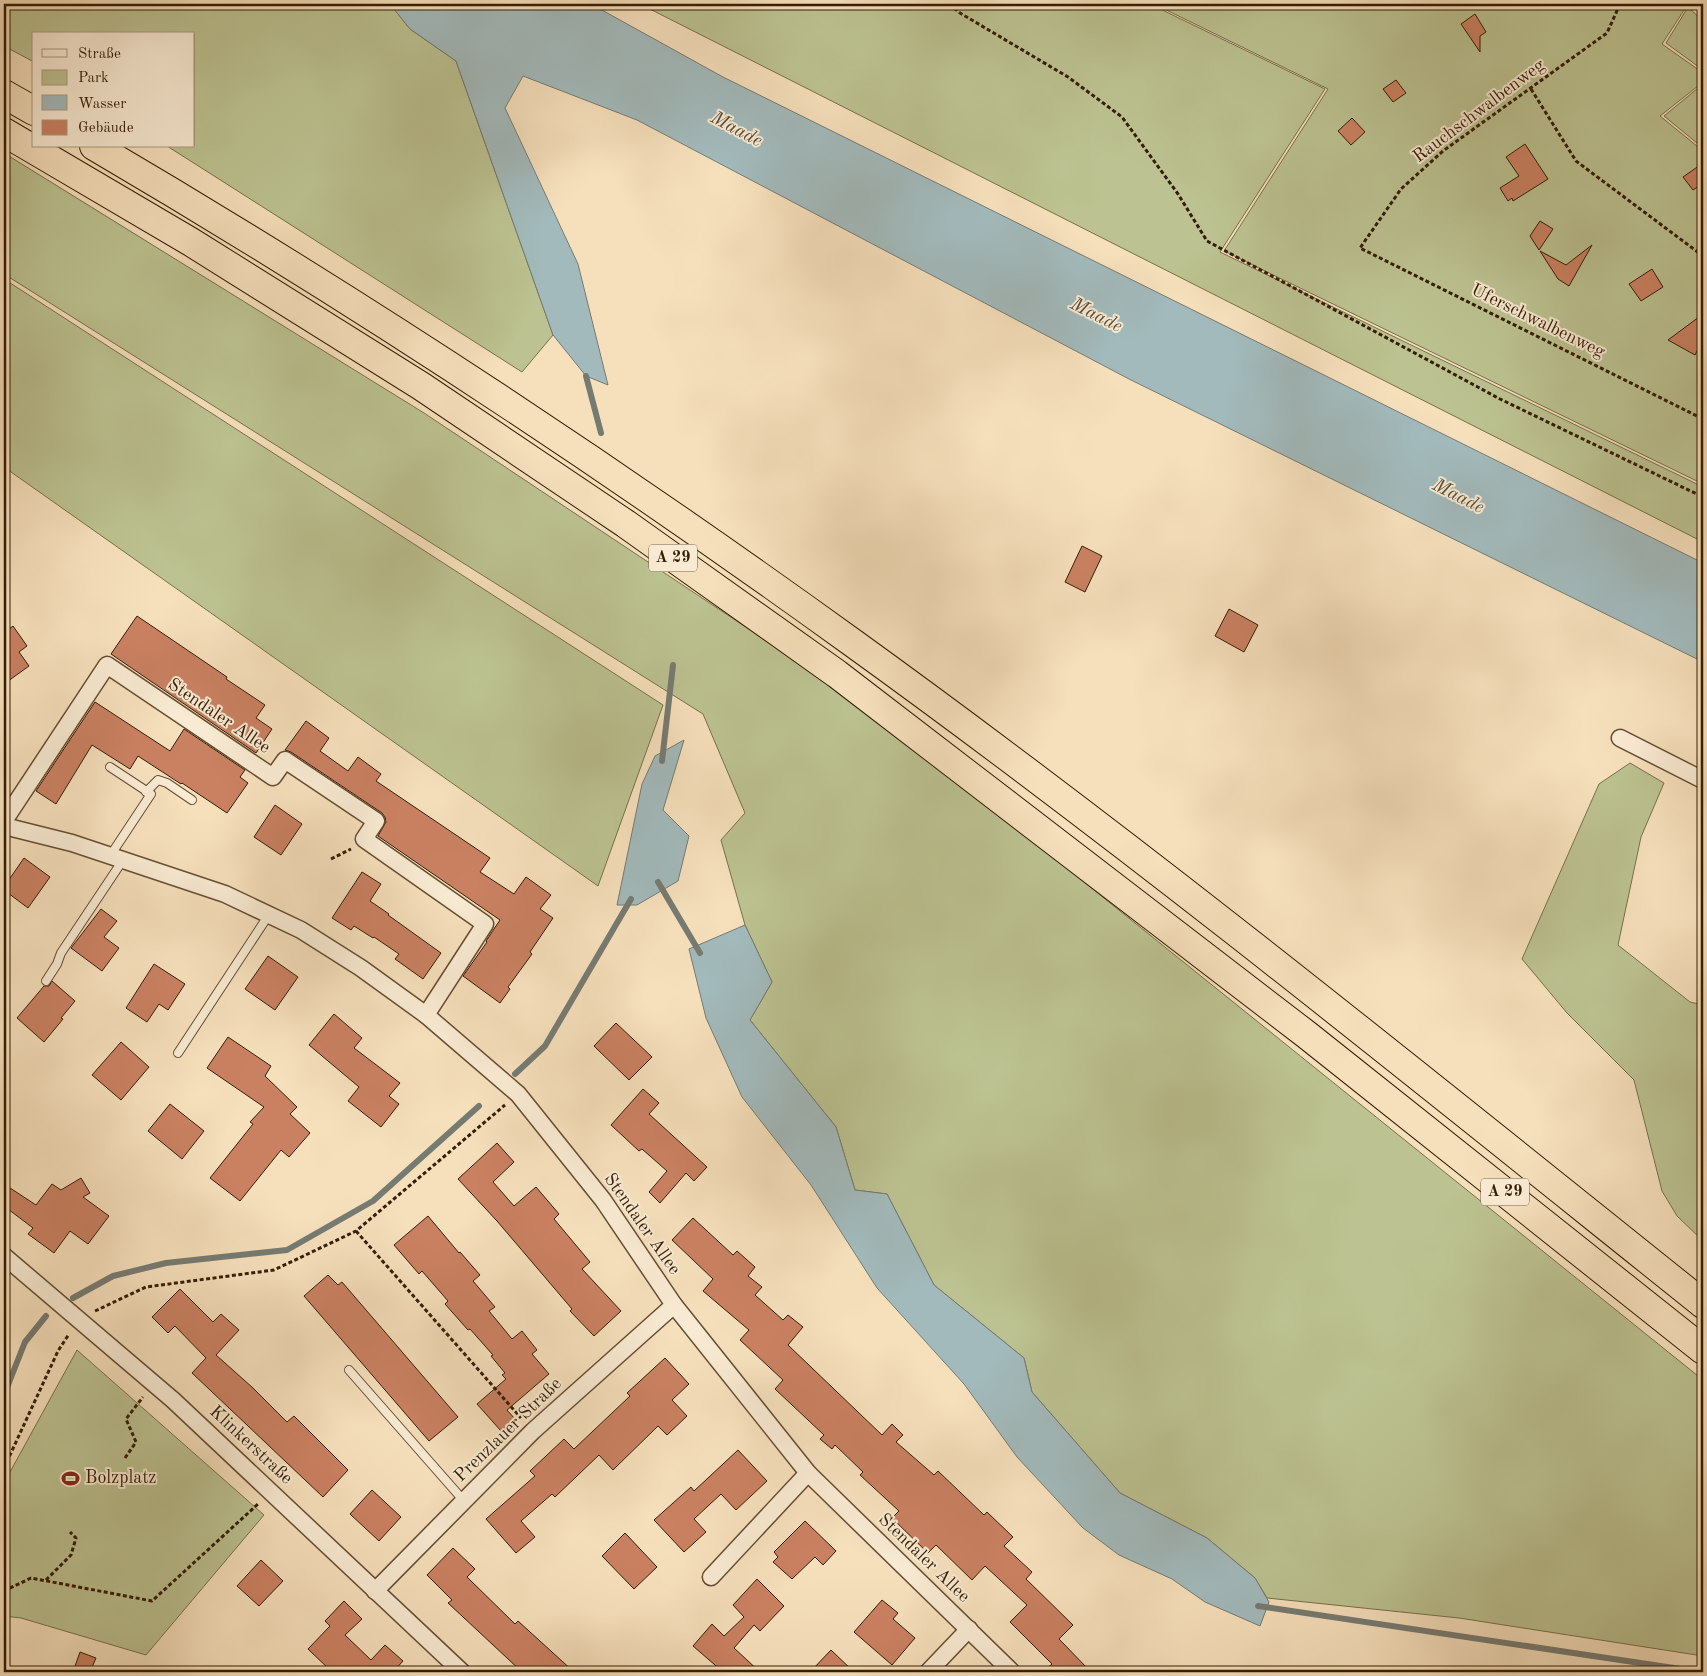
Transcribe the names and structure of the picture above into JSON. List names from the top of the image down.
{
  "streets": {
    "highway": ["A 29"],
    "street": ["Stendaler Allee", "Prenzlauer Straße", "Klinkerstraße"],
    "path": ["Rauchschwalbenweg", "Uferschwalbenweg"]
  },
  "crossings": [
    ["Rauchschwalbenweg", "Uferschwalbenweg"],
    ["Stendaler Allee", "Prenzlauer Straße"],
    ["Prenzlauer Straße", "Klinkerstraße"]
  ],
  "water": ["Maade"],
  "places": {
    "sports": ["Bolzplatz"]
  },
  "legend": [
    "Straße",
    "Park",
    "Wasser",
    "Gebäude"
  ]
}
